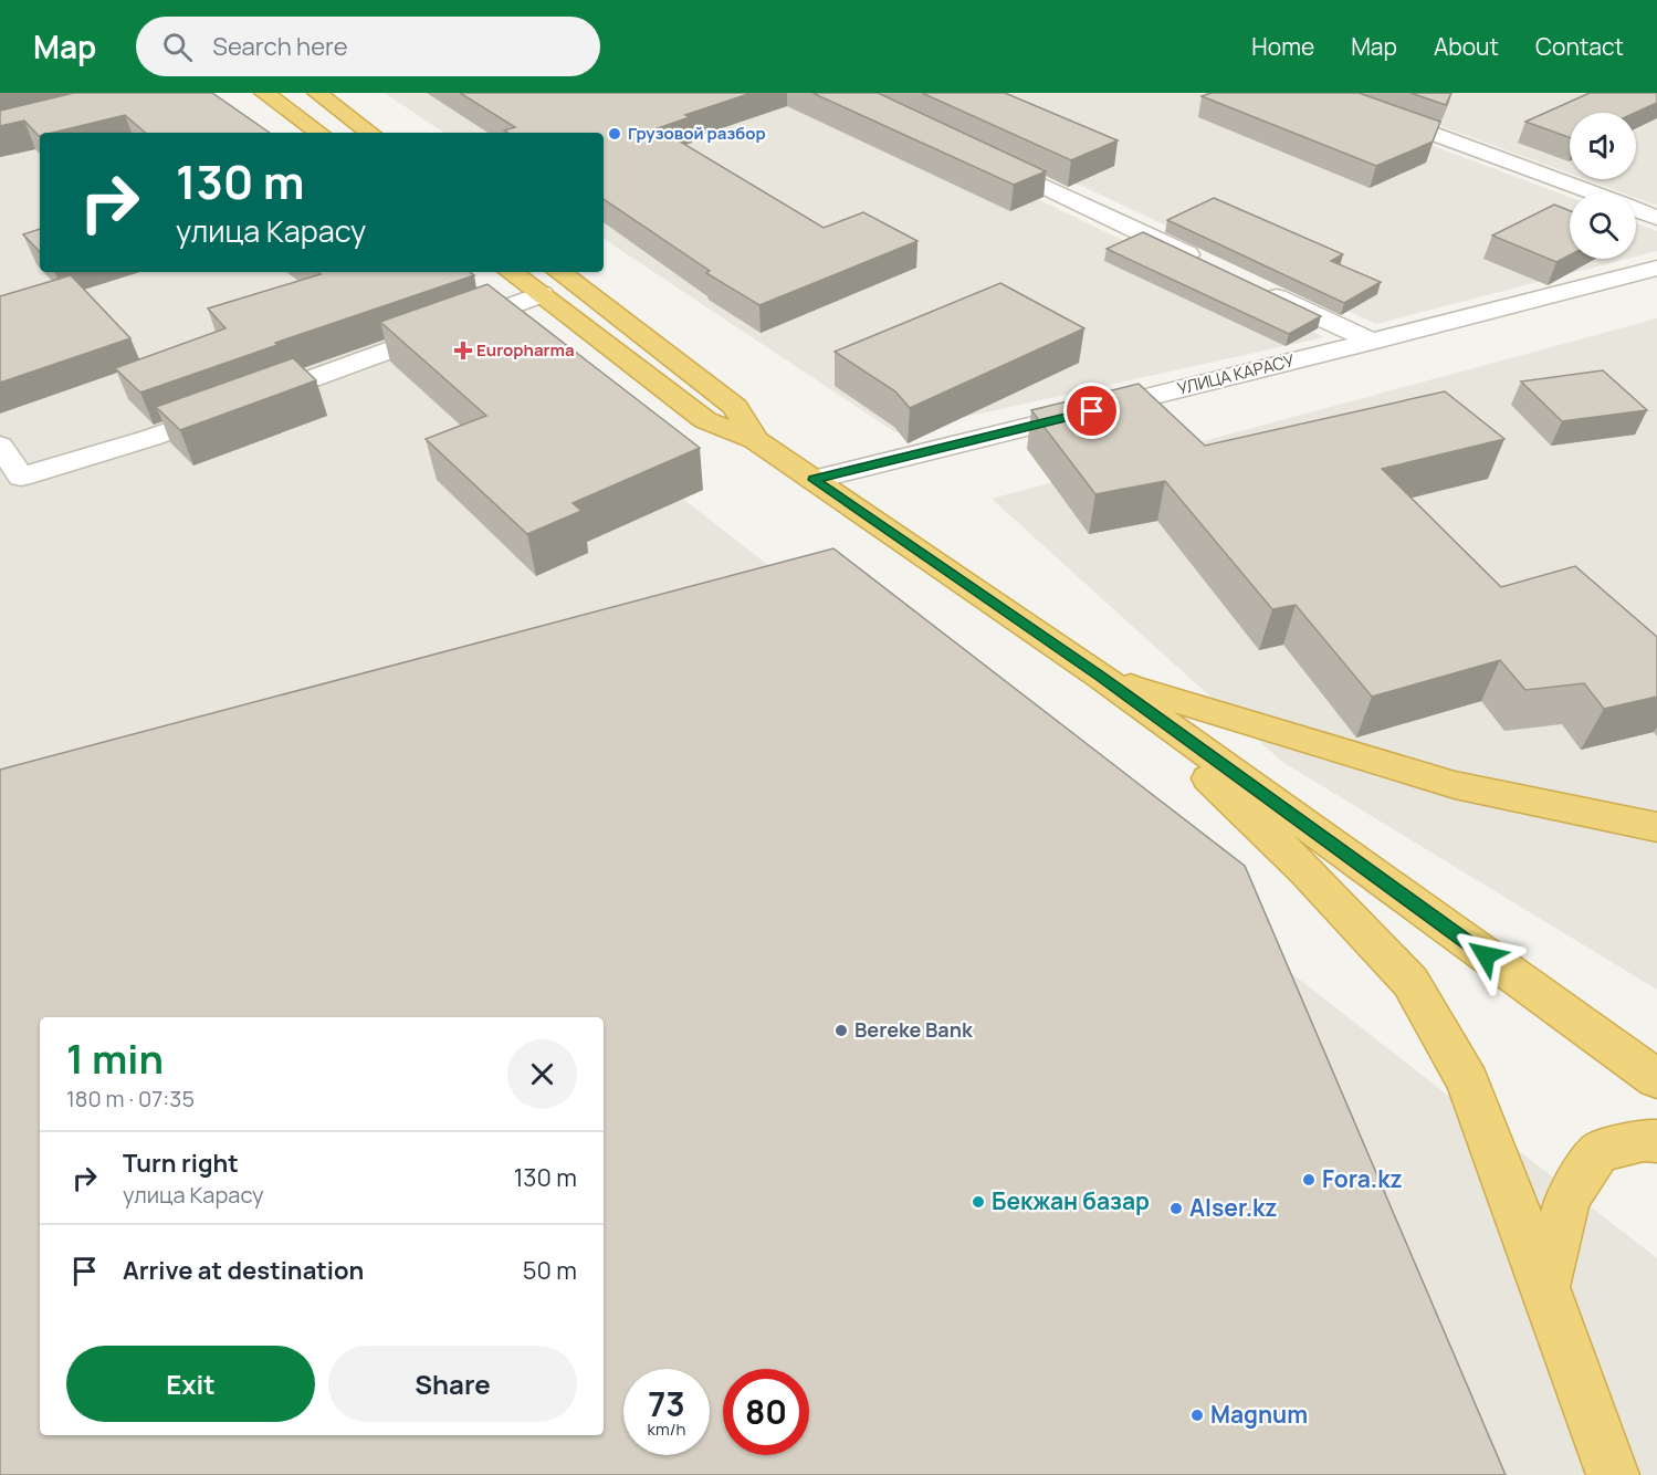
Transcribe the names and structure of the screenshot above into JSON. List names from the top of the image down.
{
  "streets": {
    "street": ["УЛИЦА КАРАСУ"]
  },
  "places": {
    "other": [
      "Грузовой разбор",
      "Bereke Bank",
      "Fora.kz",
      "Бекжан базар",
      "Alser.kz",
      "Magnum"
    ],
    "health": ["Europharma"]
  },
  "page": {
    "header": "Map",
    "search": "Search here",
    "nav": [
      "Home",
      "Map",
      "About",
      "Contact"
    ],
    "turn": ["130 m", "улица Карасу"],
    "heading": ["1 min", "180 m · 07:35"],
    "list": [
      {
        "name": "Turn right",
        "note": "улица Карасу",
        "value": "130 m"
      },
      {
        "name": "Arrive at destination",
        "value": "50 m"
      }
    ],
    "buttons": ["Exit", "Share"],
    "speed": "73 km/h",
    "limit": "80"
  }
}
